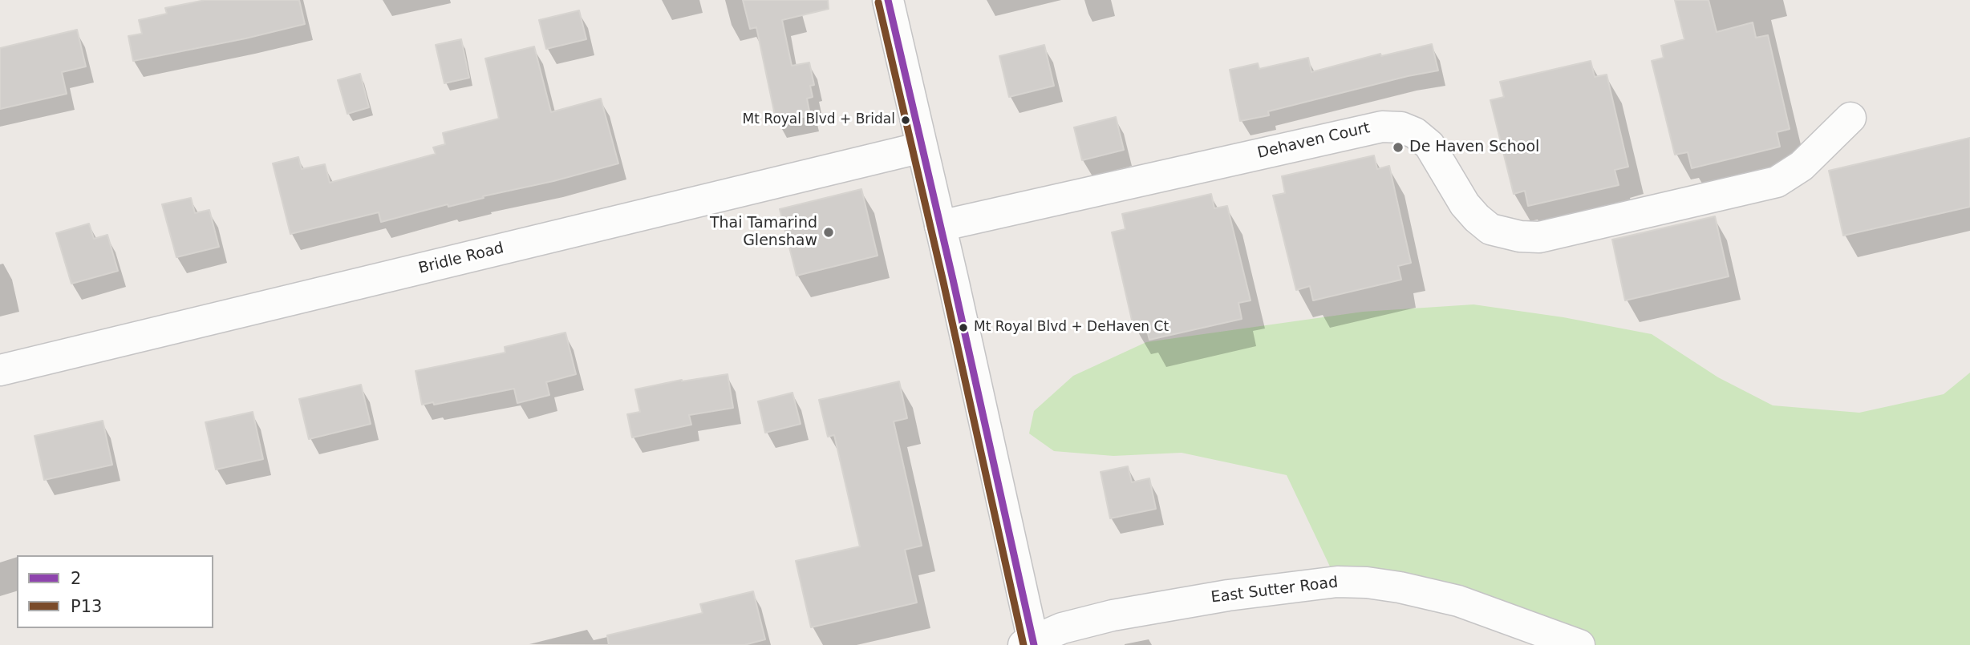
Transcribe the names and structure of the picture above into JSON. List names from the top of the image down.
{
  "streets": {
    "street": ["Dehaven Court", "Bridle Road", "East Sutter Road"]
  },
  "places": [
    "Mt Royal Blvd + Bridal",
    "De Haven School",
    "Thai Tamarind Glenshaw",
    "Mt Royal Blvd + DeHaven Ct"
  ],
  "lines": ["transit line 2", "transit line P13"],
  "legend": ["2", "P13"]
}
